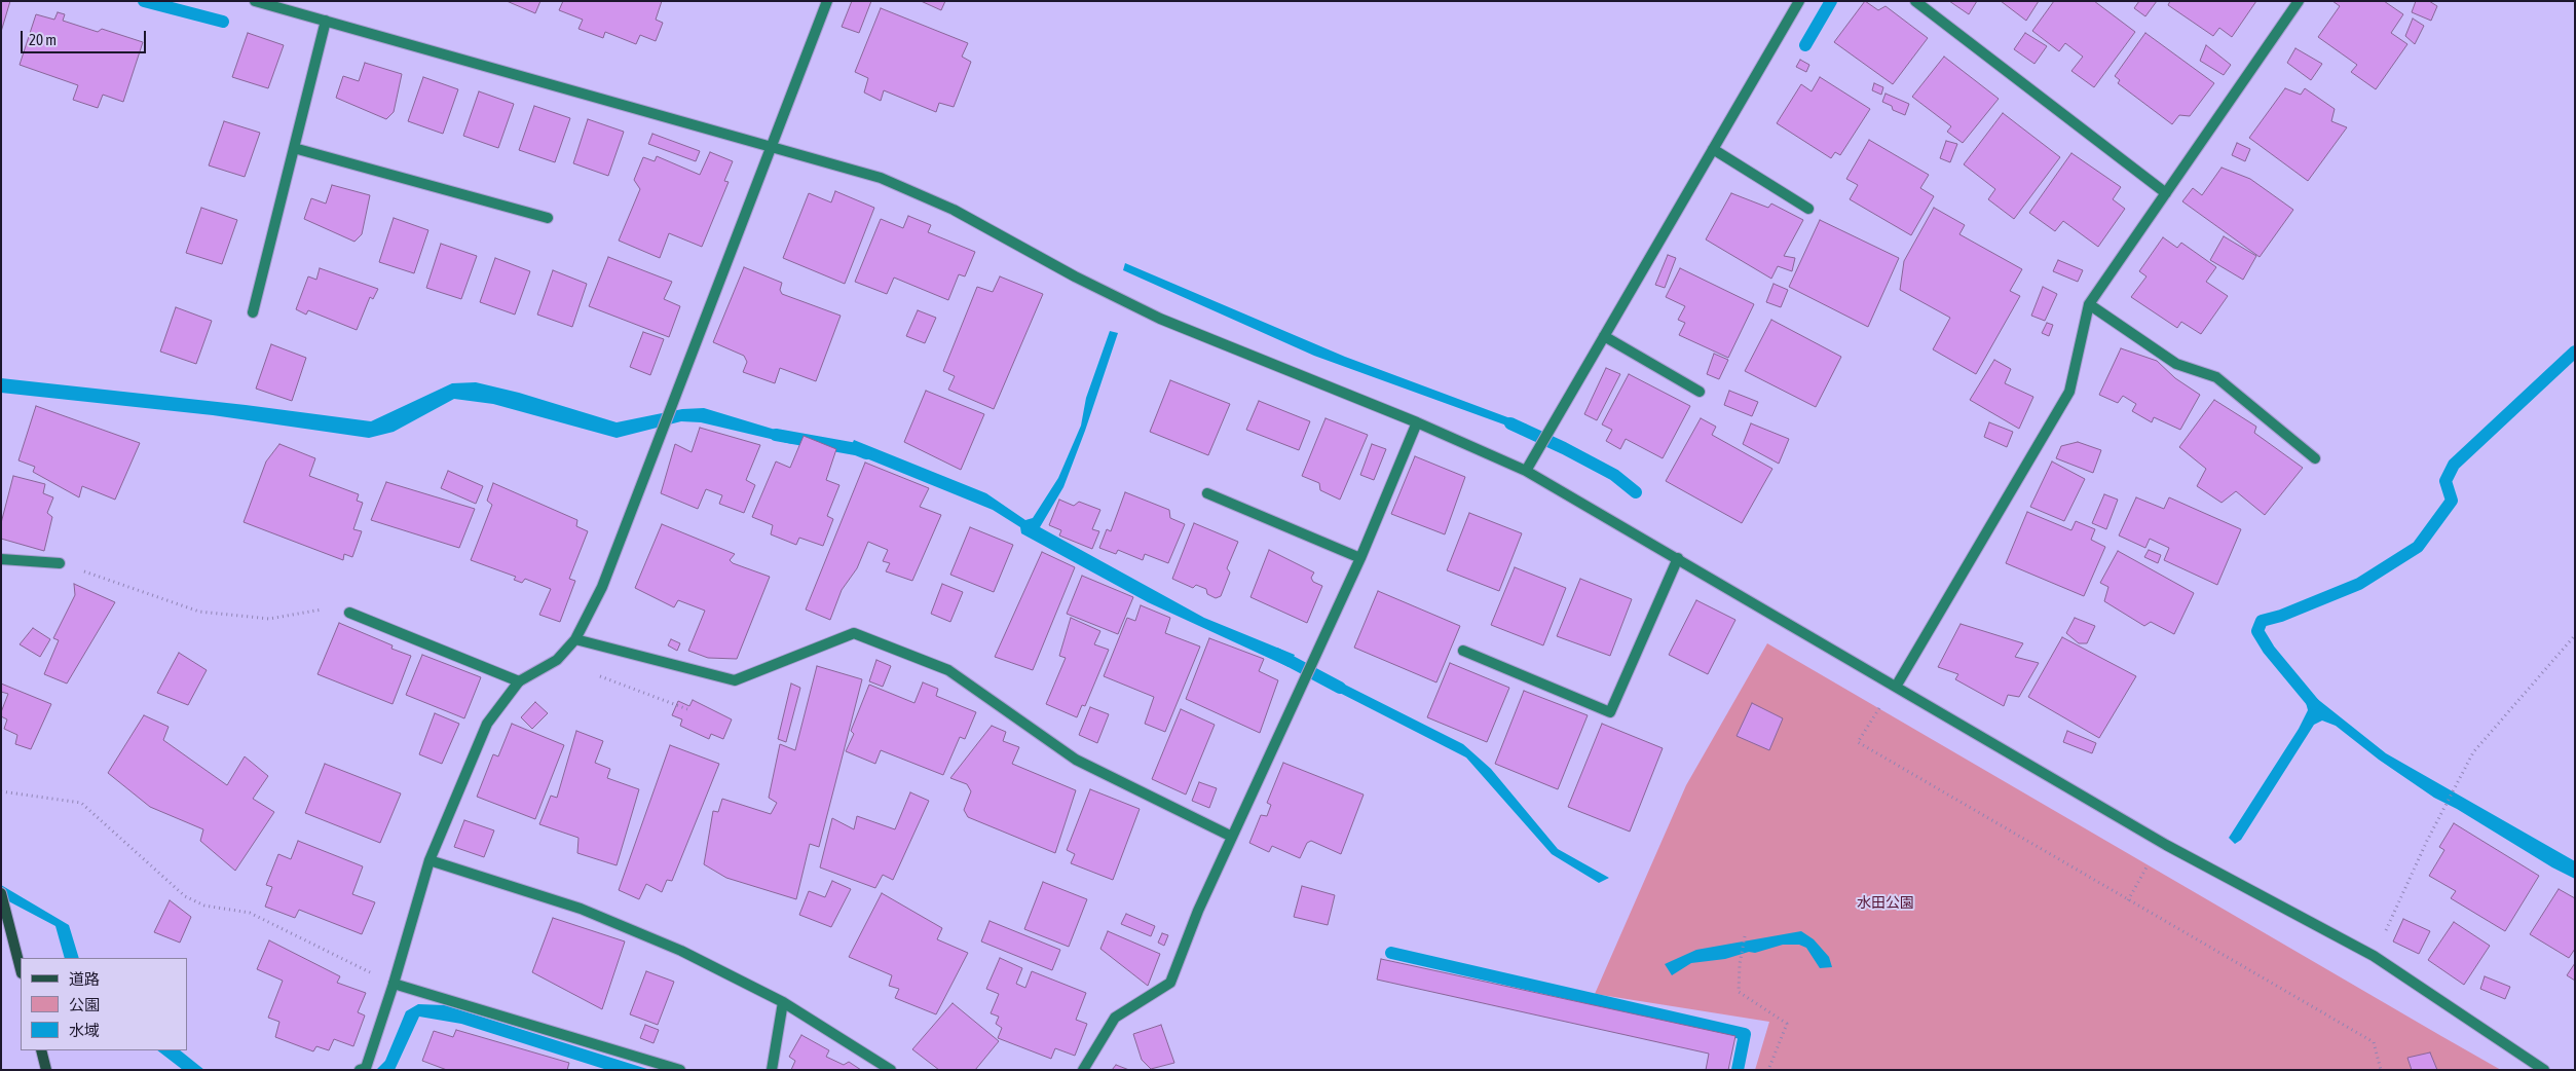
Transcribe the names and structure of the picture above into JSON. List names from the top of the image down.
{
  "parks": ["水田公園"],
  "legend": ["道路", "公園", "水域"],
  "scale_bar": "20 m"
}
